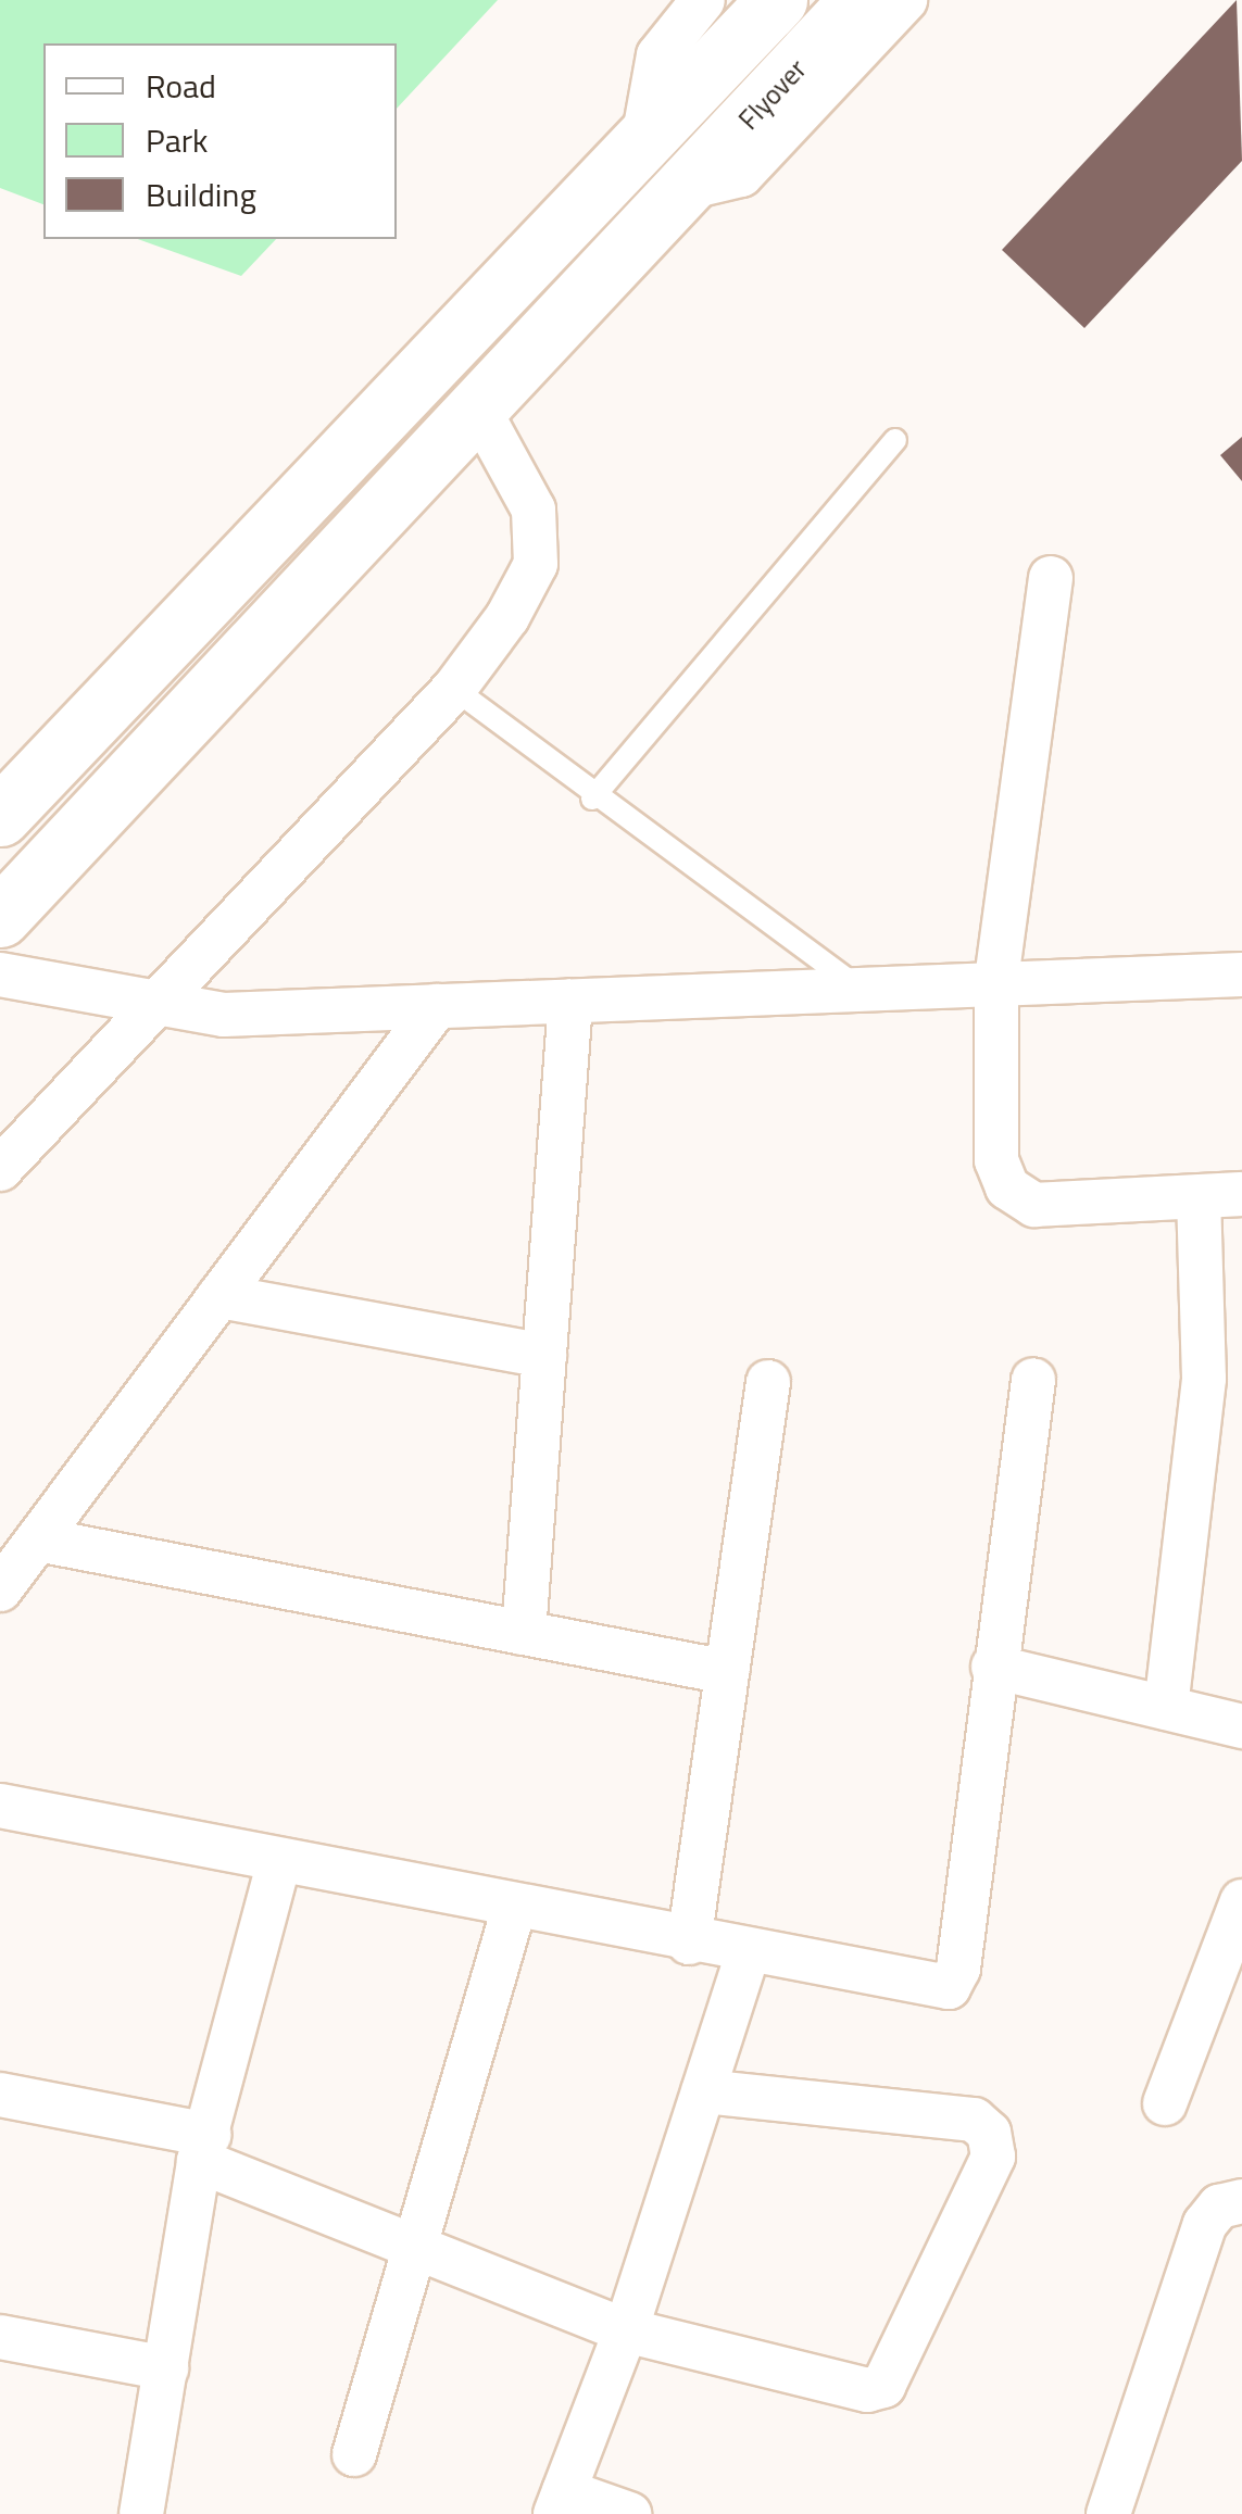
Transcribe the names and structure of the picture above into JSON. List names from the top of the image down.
{
  "streets": {
    "main road": ["Flyover"]
  },
  "legend": ["Road", "Park", "Building"]
}
